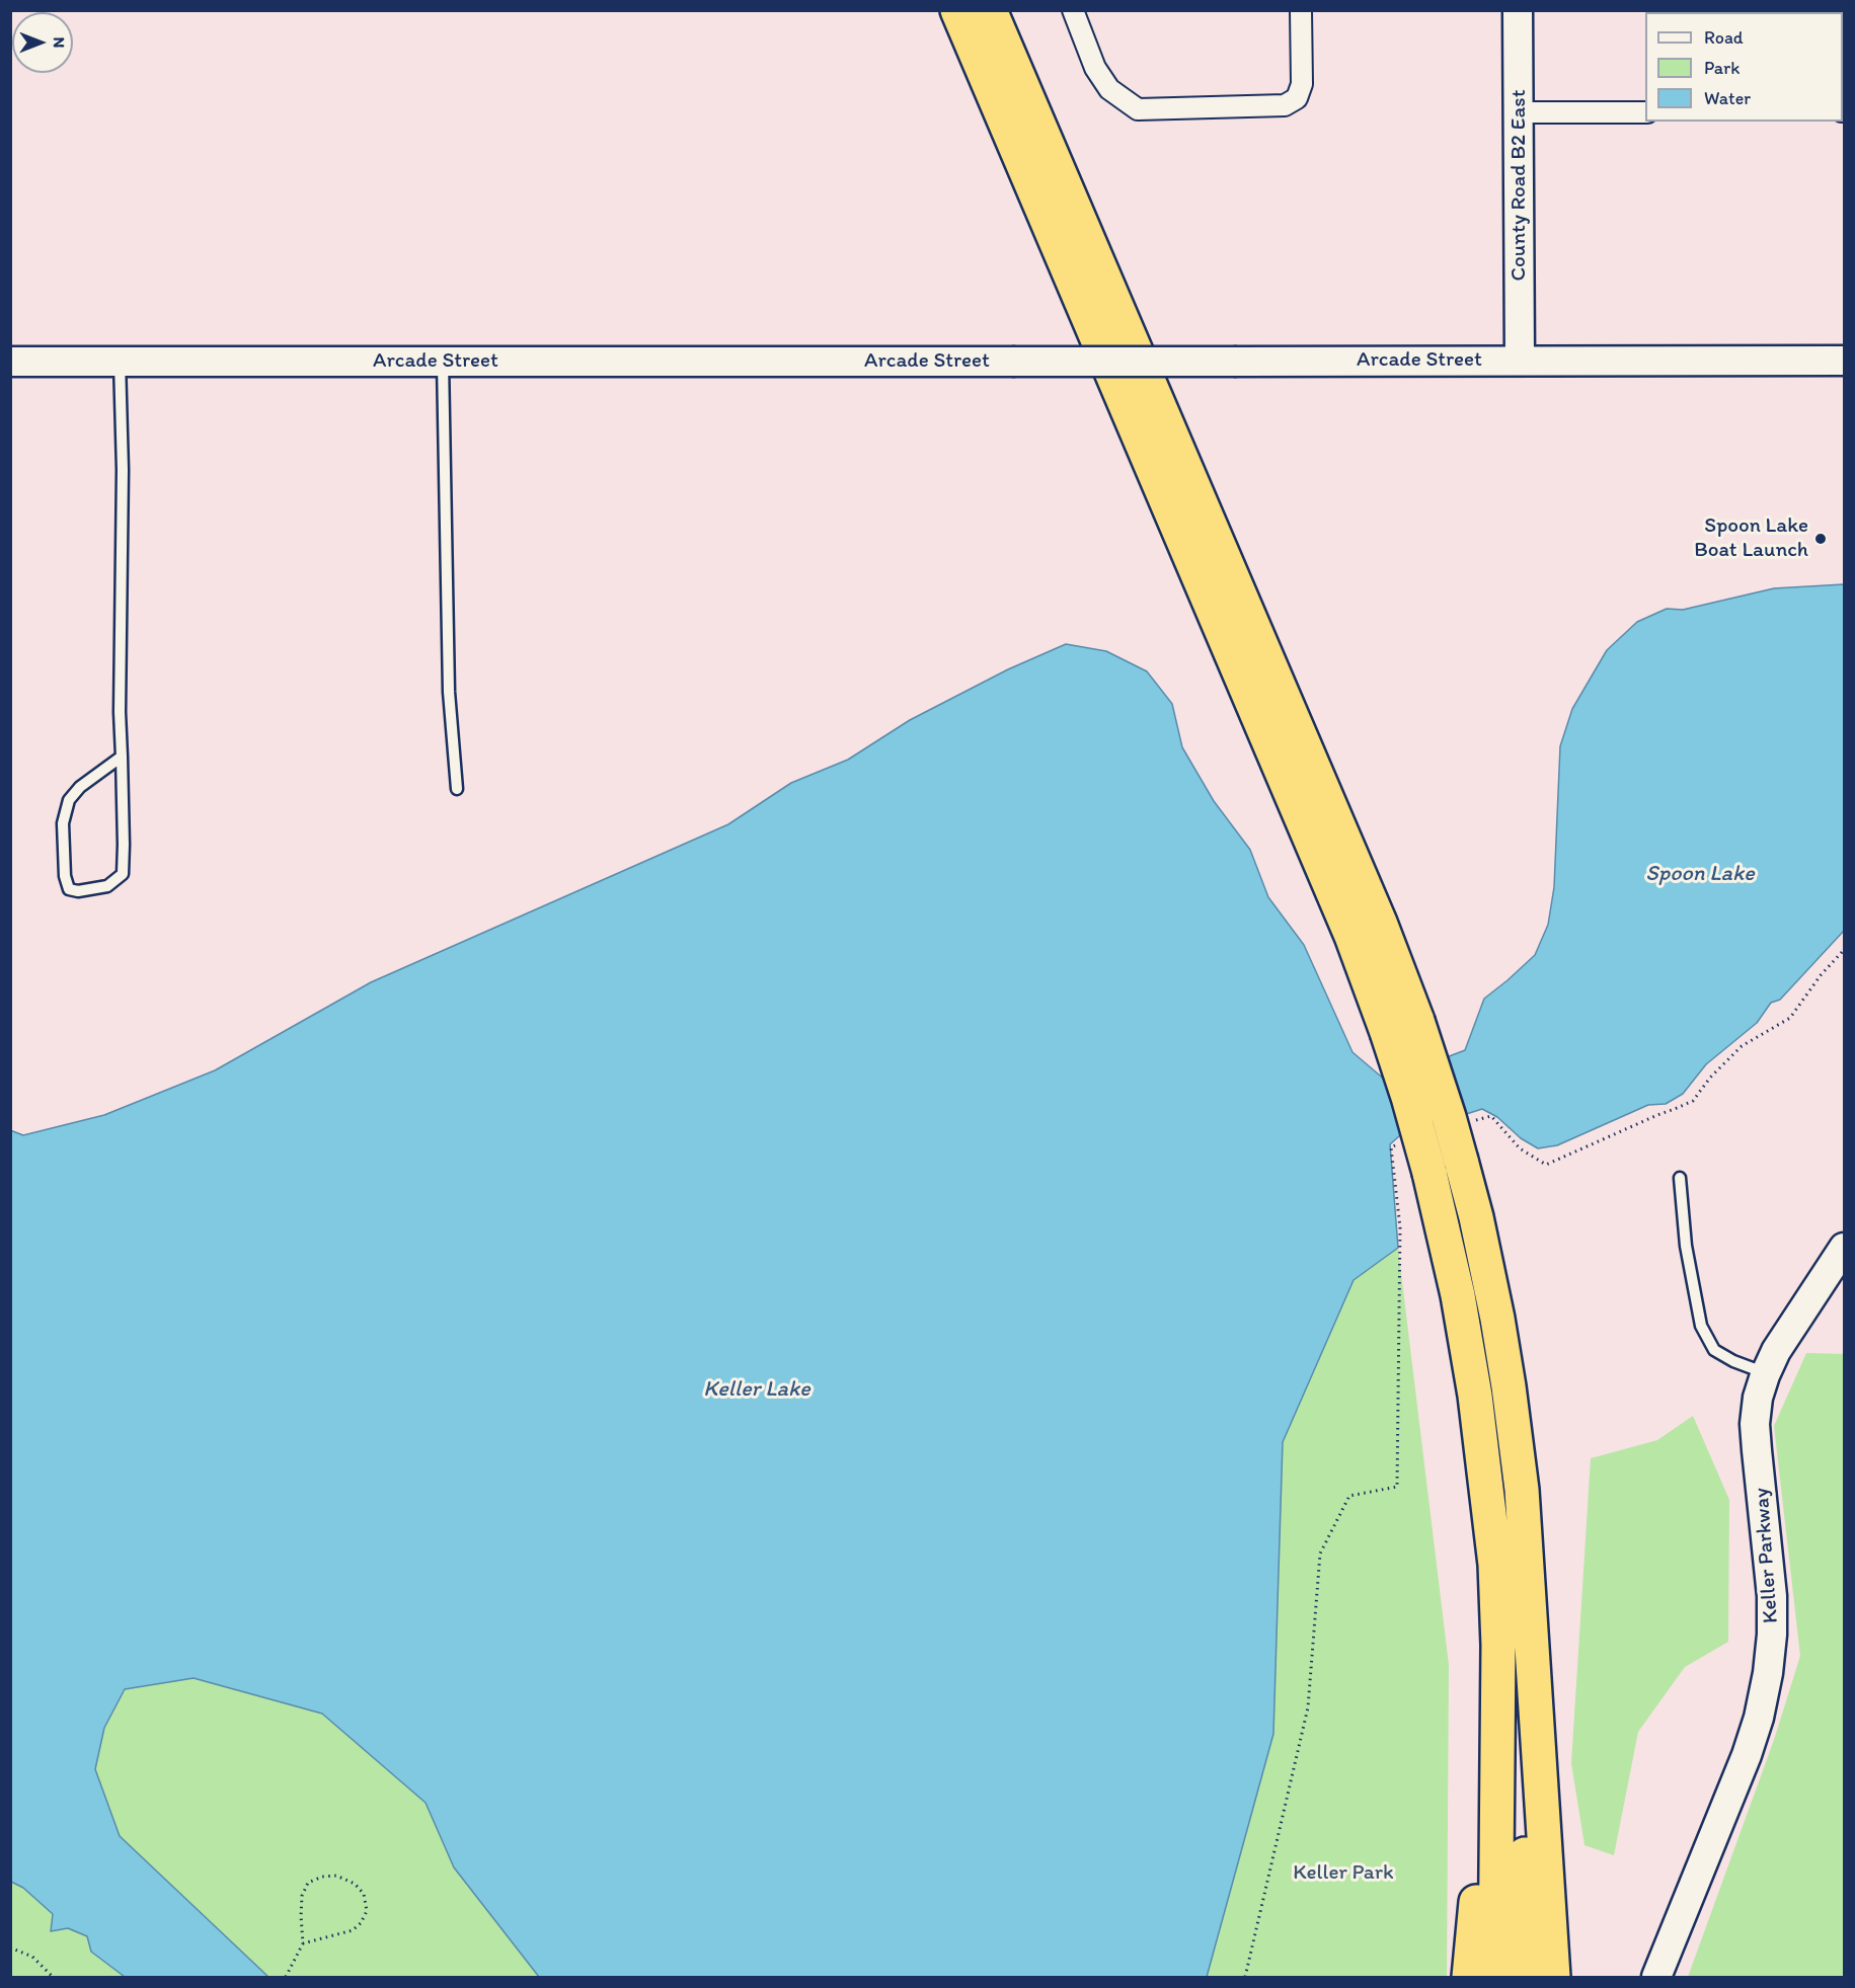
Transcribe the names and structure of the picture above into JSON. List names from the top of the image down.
{
  "streets": {
    "street": ["County Road B2 East", "Arcade Street", "Keller Parkway"]
  },
  "crossings": [
    ["County Road B2 East", "Arcade Street"]
  ],
  "water": ["Spoon Lake", "Keller Lake"],
  "parks": ["Keller Park"],
  "places": ["Spoon Lake Boat Launch"],
  "legend": ["Road", "Park", "Water"],
  "north": "right"
}
